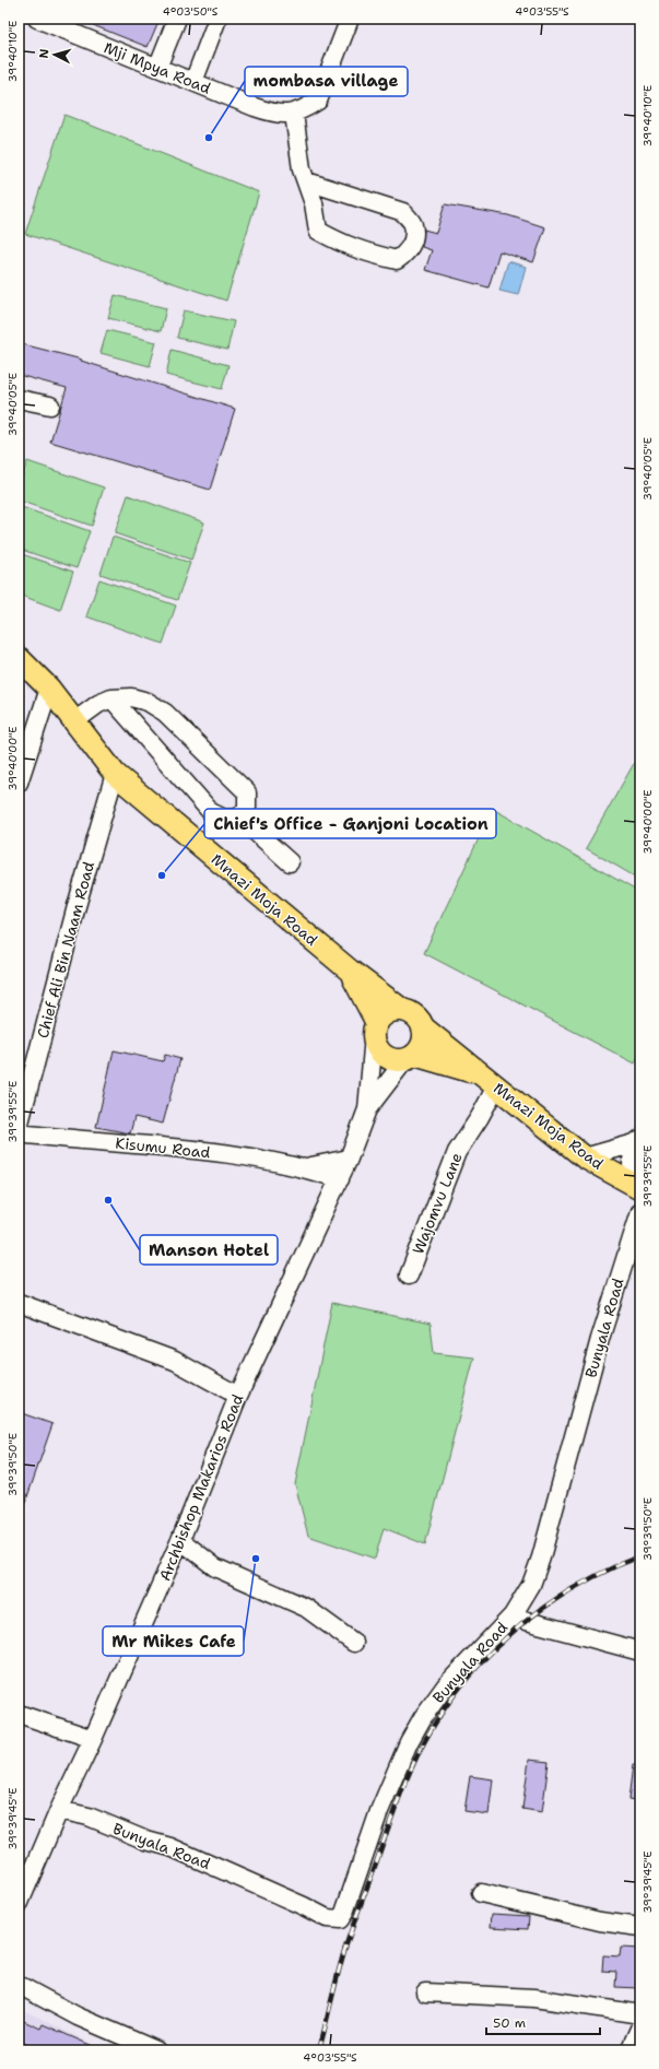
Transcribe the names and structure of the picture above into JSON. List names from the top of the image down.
{
  "streets": {
    "main road": ["Mnazi Moja Road"],
    "street": [
      "Mji Mpya Road",
      "Chief Ali Bin Naam Road",
      "Kisumu Road",
      "Wajomvu Lane",
      "Bunyala Road",
      "Archbishop Makarios Road"
    ]
  },
  "crossings": [
    ["Mnazi Moja Road", "Chief Ali Bin Naam Road"],
    ["Mnazi Moja Road", "Wajomvu Lane"],
    ["Kisumu Road", "Archbishop Makarios Road"],
    ["Bunyala Road", "Archbishop Makarios Road"]
  ],
  "places": [
    "mombasa village",
    "Chief's Office - Ganjoni Location",
    "Manson Hotel",
    "Mr Mikes Cafe"
  ],
  "scale_bar": "50 m",
  "north": "left",
  "coordinates": [
    "4°03'50\"S",
    "4°03'55\"S",
    "39°40'10\"E",
    "39°40'05\"E",
    "39°40'00\"E",
    "39°39'55\"E",
    "39°39'50\"E",
    "39°39'45\"E"
  ]
}
